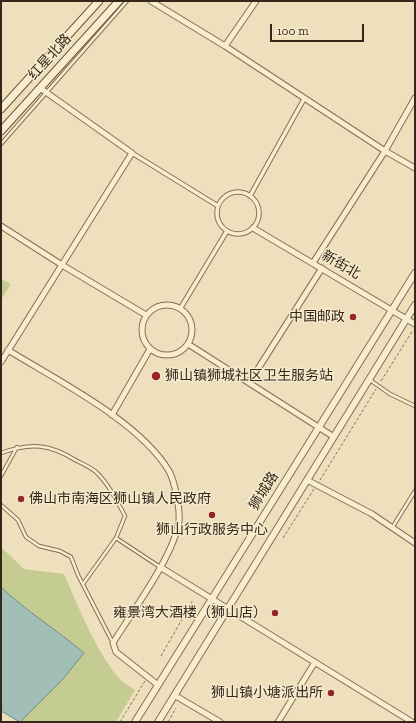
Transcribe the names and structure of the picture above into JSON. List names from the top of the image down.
{
  "streets": {
    "main road": ["红星北路"],
    "street": ["新街北", "狮城路"]
  },
  "crossings": [
    ["新街北", "狮城路"]
  ],
  "places": [
    "中国邮政",
    "狮山镇狮城社区卫生服务站",
    "佛山市南海区狮山镇人民政府",
    "狮山行政服务中心",
    "雍景湾大酒楼（狮山店）",
    "狮山镇小塘派出所"
  ],
  "scale_bar": "100 m"
}
